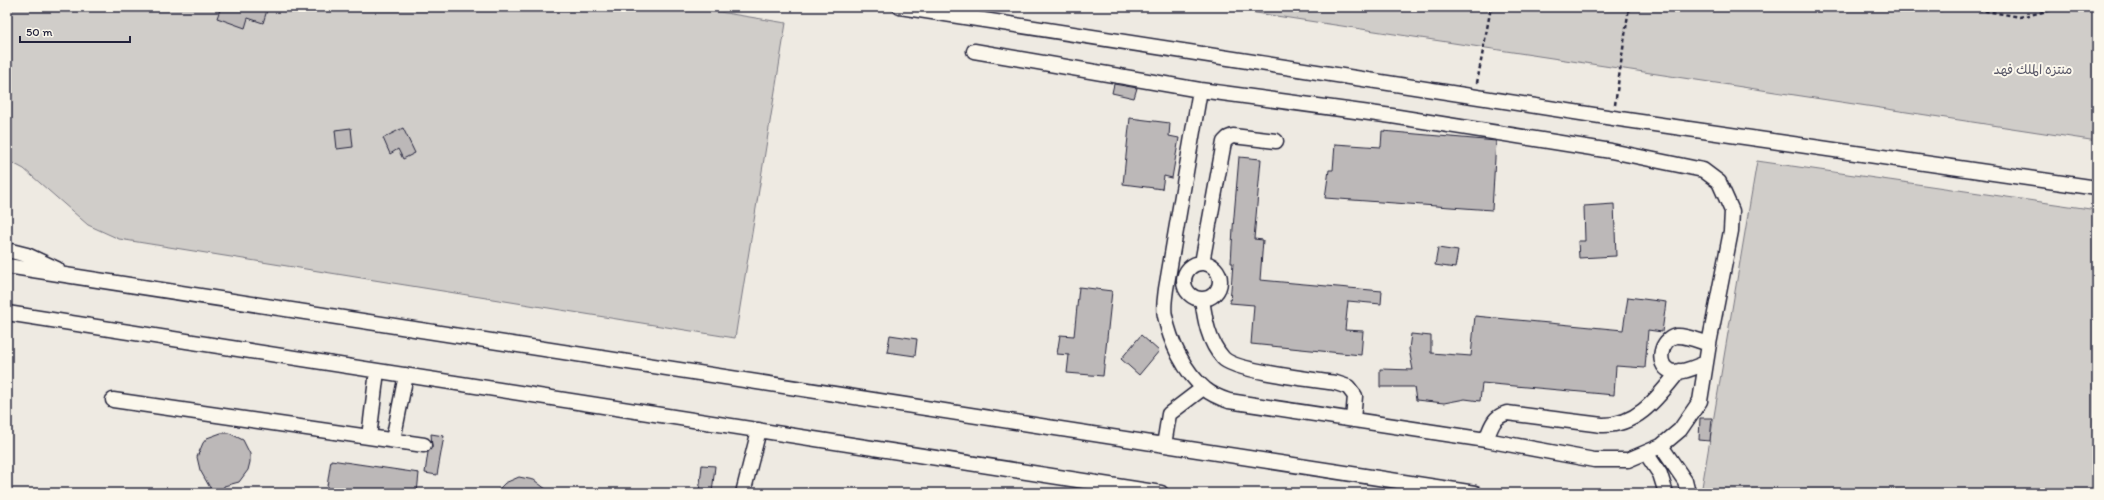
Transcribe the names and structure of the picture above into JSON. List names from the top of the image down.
{
  "parks": ["منتزه الملك فهد"],
  "scale_bar": "50 m"
}
